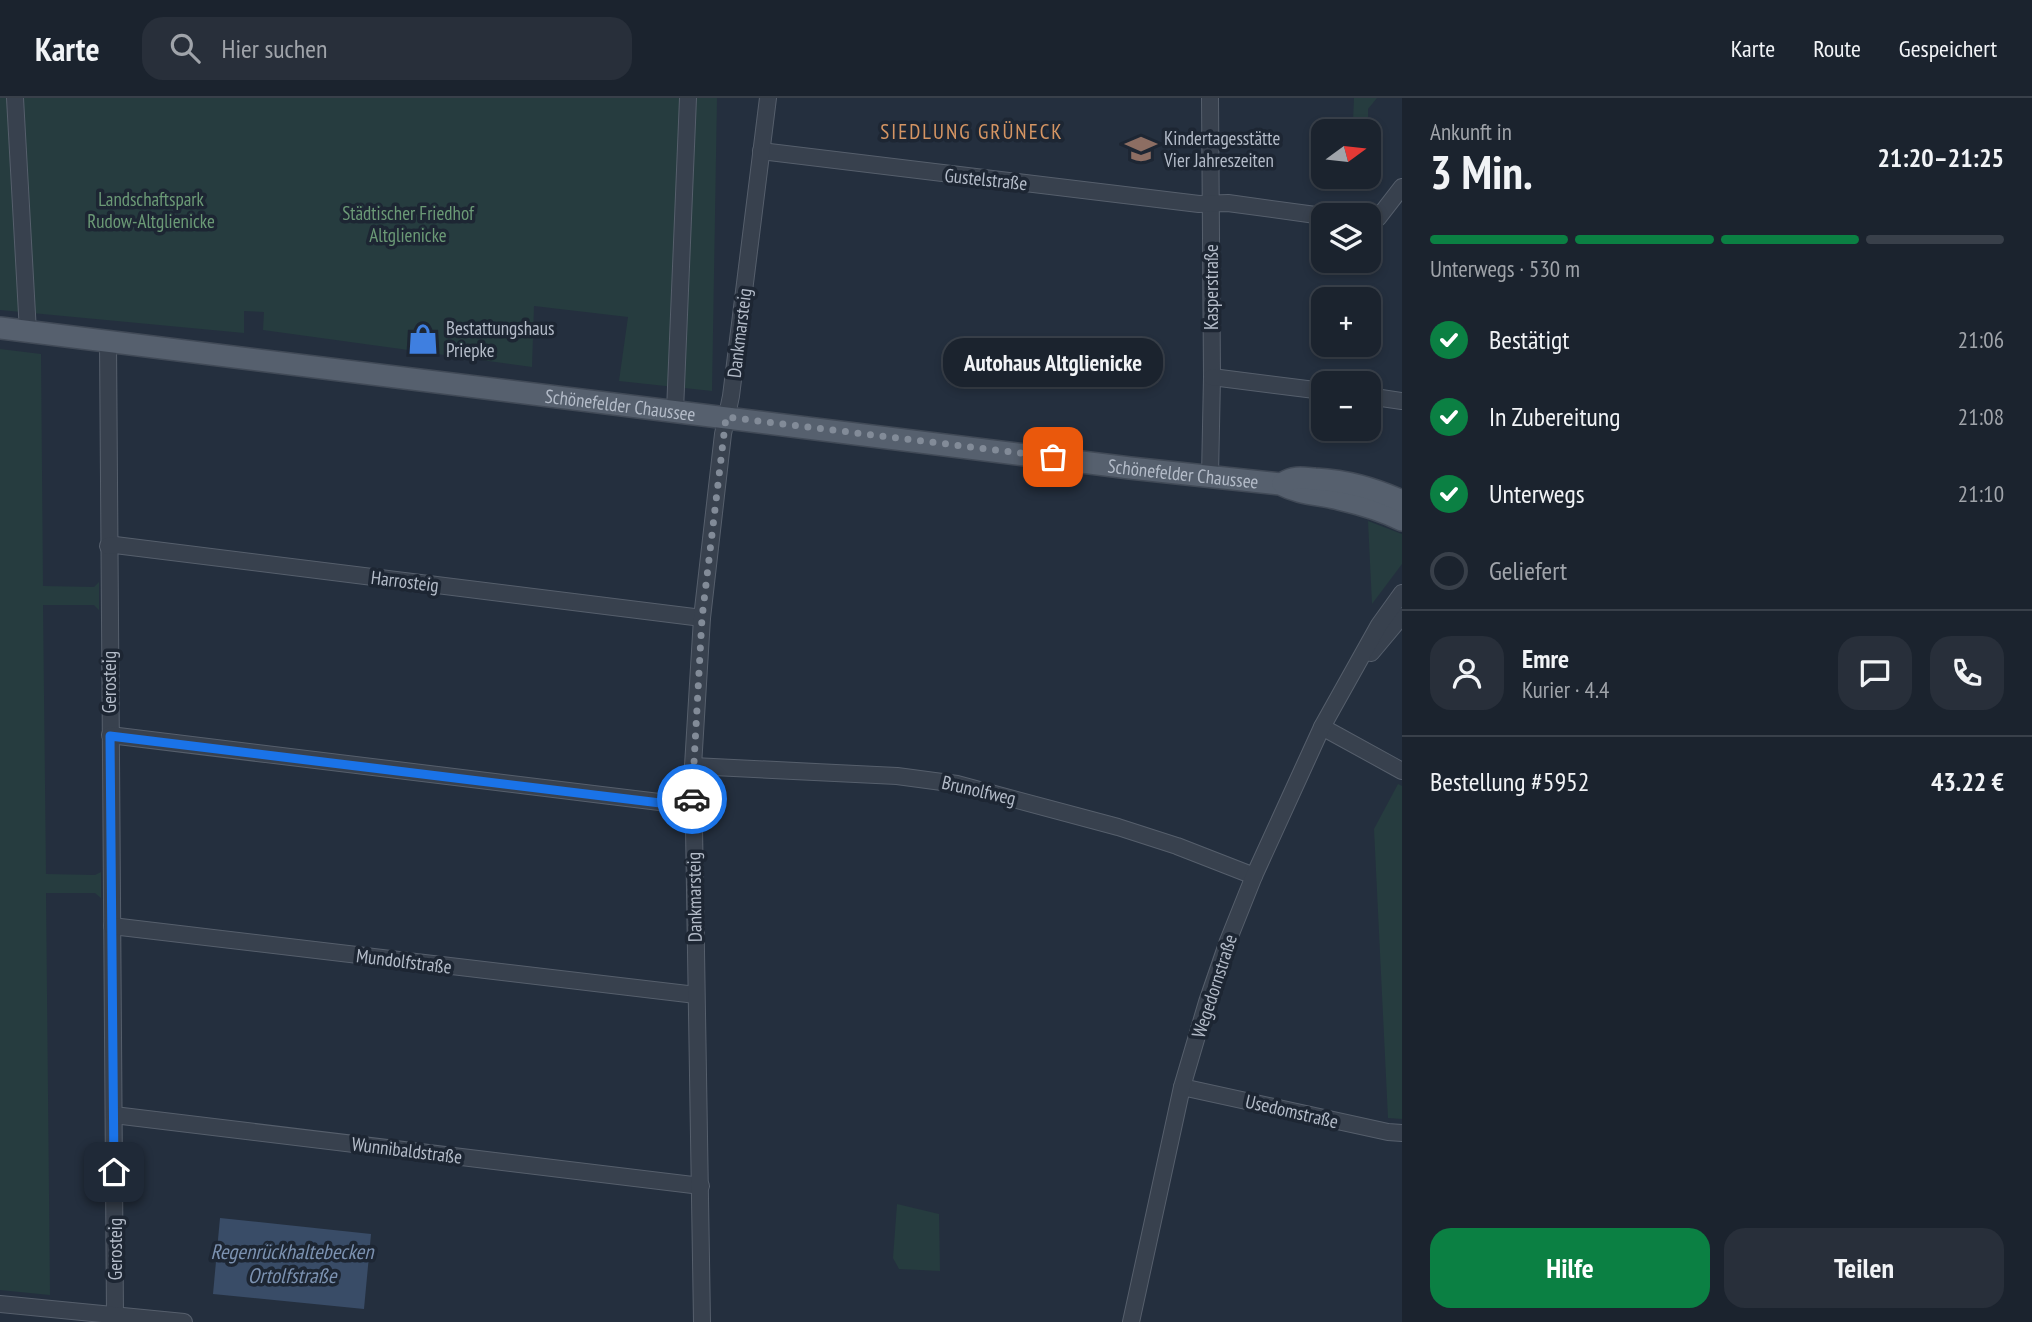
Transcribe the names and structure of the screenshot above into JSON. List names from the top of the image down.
{
  "streets": {
    "main road": ["Schönefelder Chaussee"],
    "street": [
      "Gustelstraße",
      "Kasperstraße",
      "Dankmarsteig",
      "Harrosteig",
      "Gerosteig",
      "Brunolfweg",
      "Mundolfstraße",
      "Wegedornstraße",
      "Usedomstraße",
      "Wunnibaldstraße"
    ]
  },
  "crossings": [
    ["Gustelstraße", "Kasperstraße"],
    ["Gustelstraße", "Dankmarsteig"],
    ["Kasperstraße", "Schönefelder Chaussee"],
    ["Dankmarsteig", "Schönefelder Chaussee"],
    ["Dankmarsteig", "Harrosteig"],
    ["Dankmarsteig", "Brunolfweg"],
    ["Dankmarsteig", "Mundolfstraße"],
    ["Dankmarsteig", "Wunnibaldstraße"],
    ["Schönefelder Chaussee", "Gerosteig"],
    ["Harrosteig", "Gerosteig"],
    ["Gerosteig", "Mundolfstraße"],
    ["Gerosteig", "Wunnibaldstraße"],
    ["Brunolfweg", "Wegedornstraße"],
    ["Wegedornstraße", "Usedomstraße"]
  ],
  "districts": ["SIEDLUNG GRÜNECK"],
  "water": ["Regenrückhaltebecken Ortolfstraße"],
  "parks": ["Landschaftspark Rudow-Altglienicke", "Städtischer Friedhof Altglienicke"],
  "places": {
    "school or university": ["Kindertagesstätte Vier Jahreszeiten"],
    "shop": ["Bestattungshaus Priepke"],
    "other": ["Autohaus Altglienicke"]
  },
  "north": "right",
  "page": {
    "header": "Karte",
    "search": "Hier suchen",
    "nav": ["Karte", "Route", "Gespeichert"],
    "heading": ["3 Min.", "Ankunft in", "21:20–21:25"],
    "panel": [
      "Emre",
      "Kurier · 4.4",
      "Bestellung #5952",
      "43.22 €"
    ],
    "map_buttons": ["+", "−"],
    "bar": "Unterwegs · 530 m",
    "list": [
      ["Bestätigt", "21:06"],
      ["In Zubereitung", "21:08"],
      ["Unterwegs", "21:10"],
      "Geliefert"
    ],
    "bubble": "Autohaus Altglienicke",
    "buttons": ["Hilfe", "Teilen"]
  }
}
